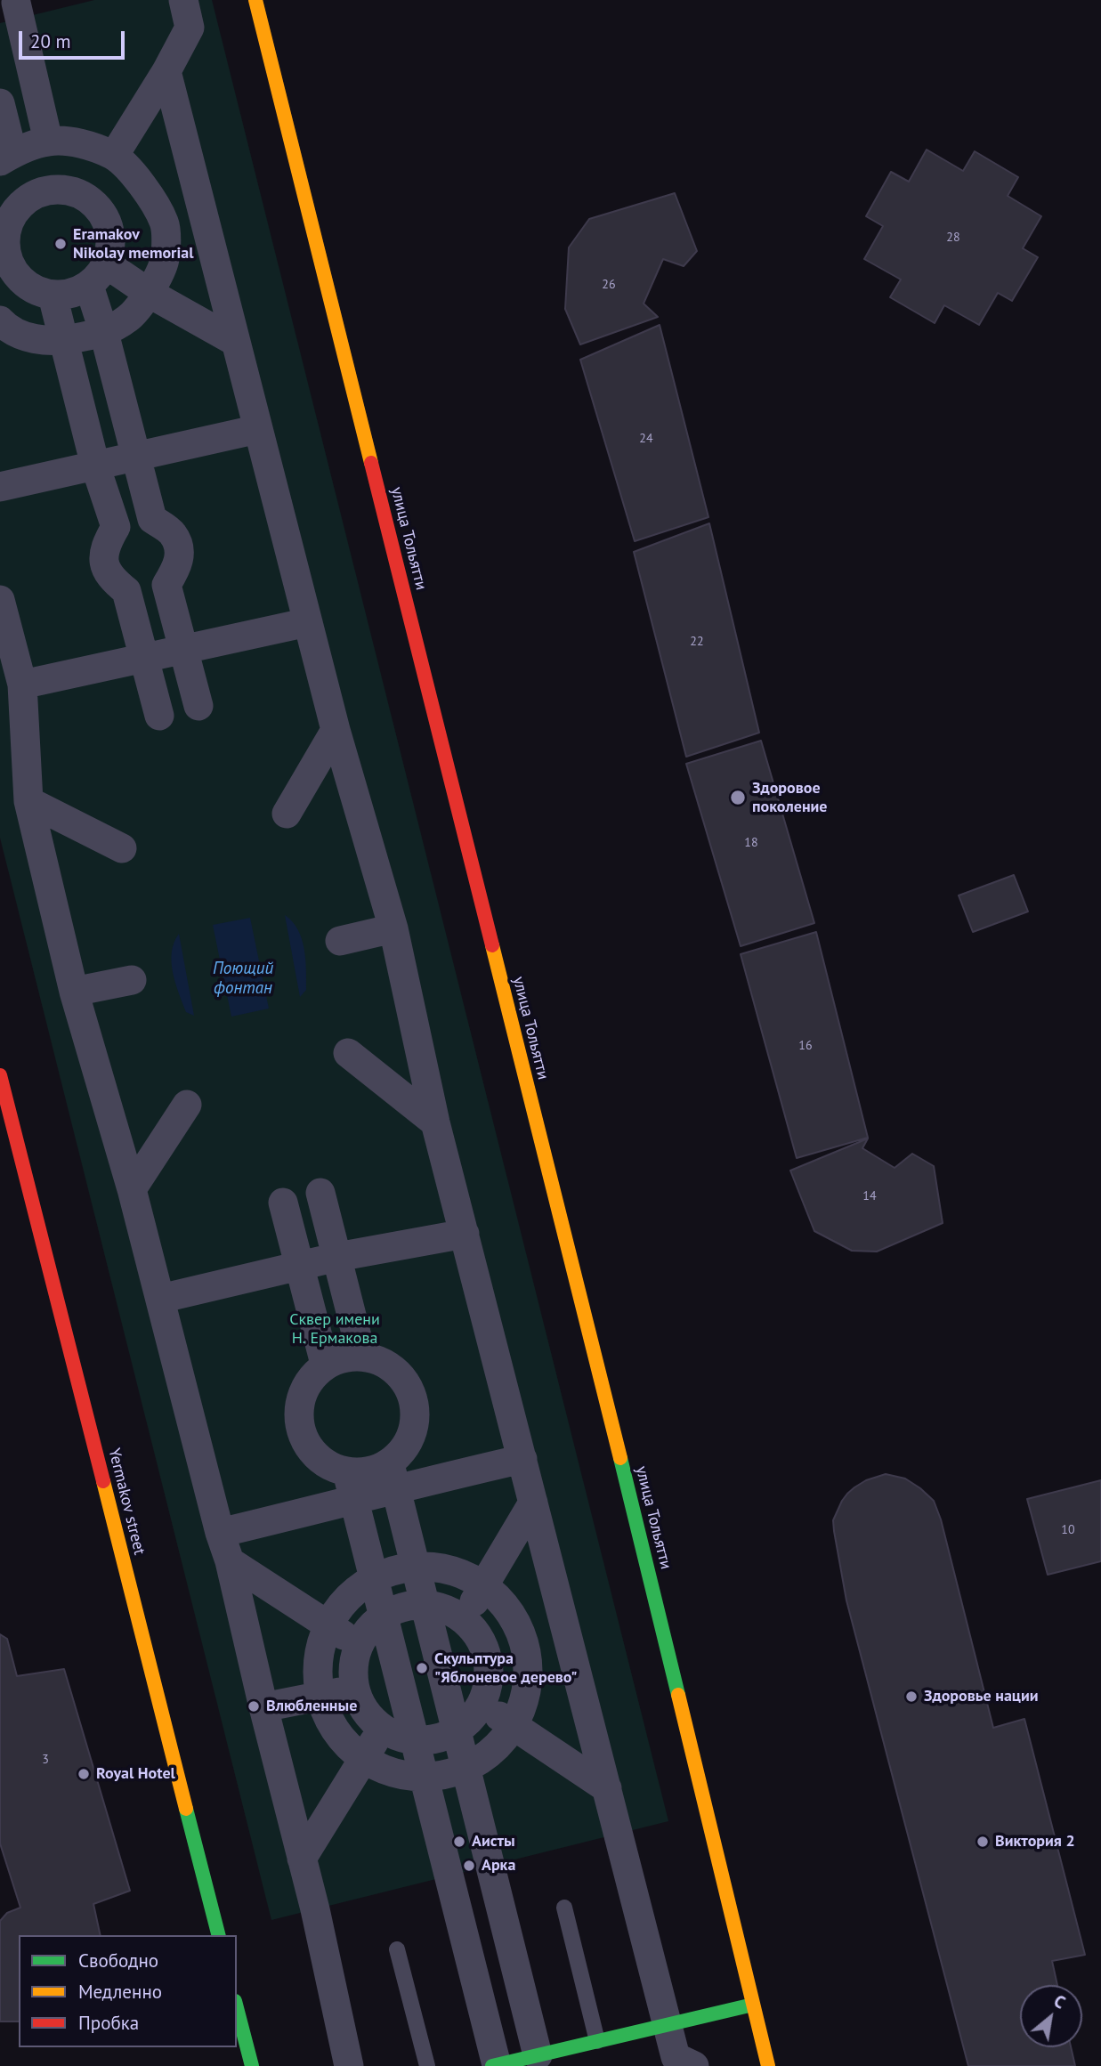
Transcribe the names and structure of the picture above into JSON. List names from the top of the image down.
{
  "streets": {
    "main road": ["улица Тольятти", "Yermakov street"]
  },
  "water": ["Поющий фонтан"],
  "parks": ["Сквер имени Н. Ермакова"],
  "places": [
    "Eramakov Nikolay memorial",
    "Здоровое поколение",
    "Скульптура \"Яблоневое дерево\"",
    "Здоровье нации",
    "Влюбленные",
    "Royal Hotel",
    "Аисты",
    "Виктория 2",
    "Арка"
  ],
  "house_numbers": [
    "28",
    "26",
    "24",
    "22",
    "18",
    "16",
    "14",
    "10",
    "3"
  ],
  "legend": ["Свободно", "Медленно", "Пробка"],
  "scale_bar": "20 m",
  "north": "top right"
}
